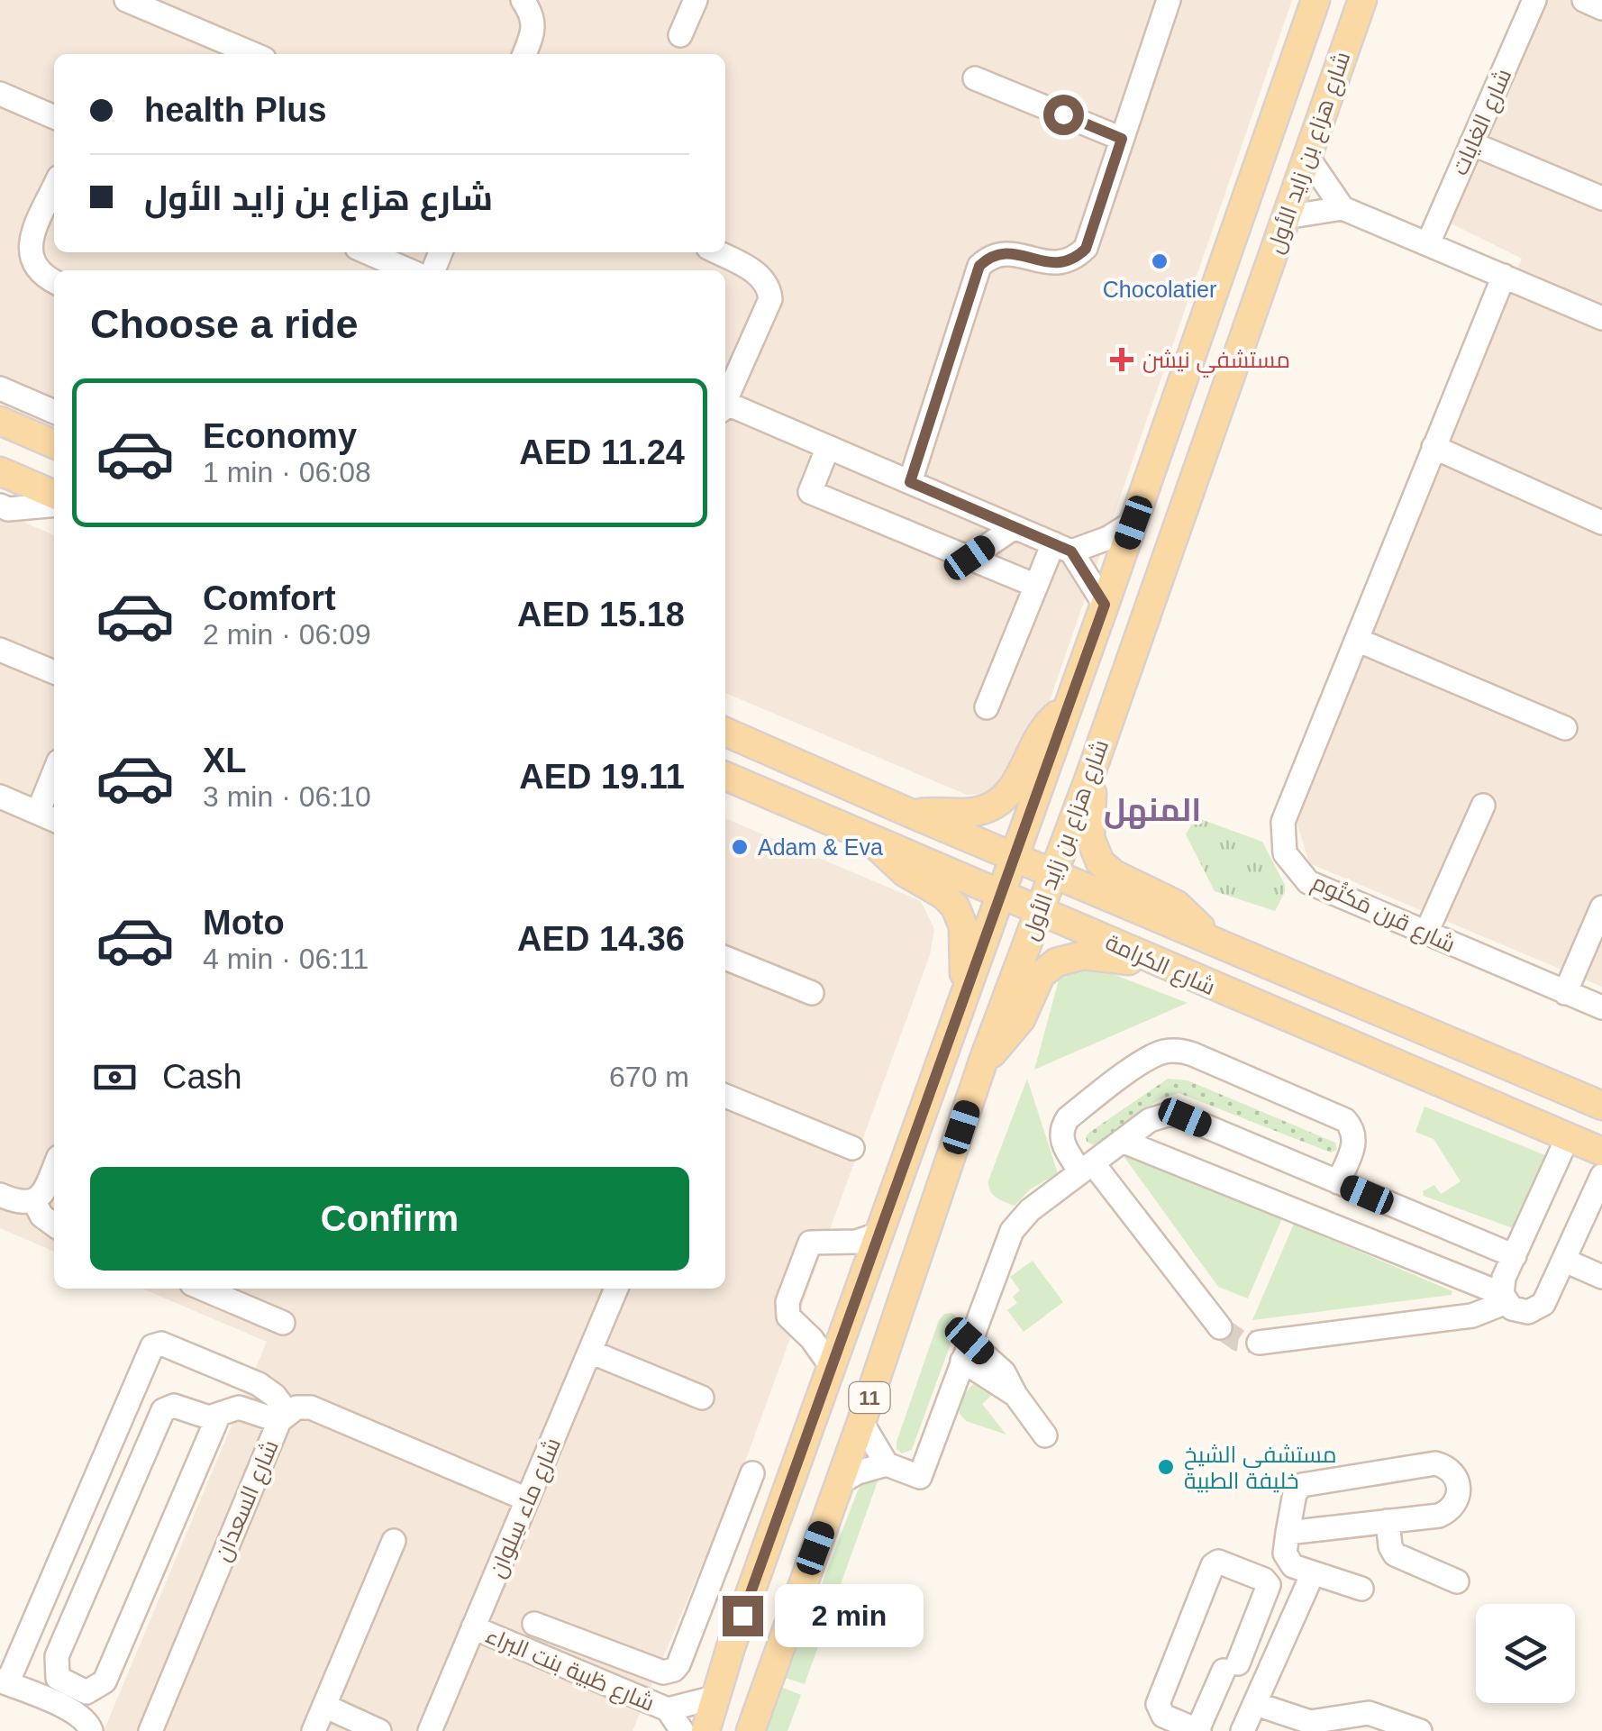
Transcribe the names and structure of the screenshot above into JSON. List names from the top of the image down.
{
  "streets": {
    "main road": ["شارع هزاع بن زايد الأول", "شارع الكرامة", "11"],
    "street": [
      "شارع الغايات",
      "شارع قرن مَكتُوم",
      "شارع السعدان",
      "شارع ماء سِلوان",
      "شارع ظبية بنت البراء"
    ]
  },
  "crossings": [
    ["شارع هزاع بن زايد الأول", "شارع الكرامة"],
    ["شارع هزاع بن زايد الأول", "شارع ظبية بنت البراء"],
    ["شارع السعدان", "شارع ماء سِلوان"],
    ["شارع ماء سِلوان", "شارع ظبية بنت البراء"]
  ],
  "districts": ["المنهل"],
  "places": {
    "other": ["Chocolatier", "Adam & Eva", "مستشفي الشيخ خليفة الطبية"],
    "health": ["مستشفي نيشن"]
  },
  "page": {
    "banner": ["health Plus", "شارع هزاع بن زايد الأول"],
    "heading": "Choose a ride",
    "list": [
      {
        "name": "Economy",
        "note": "1 min · 06:08",
        "value": "AED 11.24"
      },
      {
        "name": "Comfort",
        "note": "2 min · 06:09",
        "value": "AED 15.18"
      },
      {
        "name": "XL",
        "note": "3 min · 06:10",
        "value": "AED 19.11"
      },
      {
        "name": "Moto",
        "note": "4 min · 06:11",
        "value": "AED 14.36"
      }
    ],
    "pay": ["Cash", "670 m"],
    "buttons": "Confirm",
    "bubble": "2 min"
  }
}
